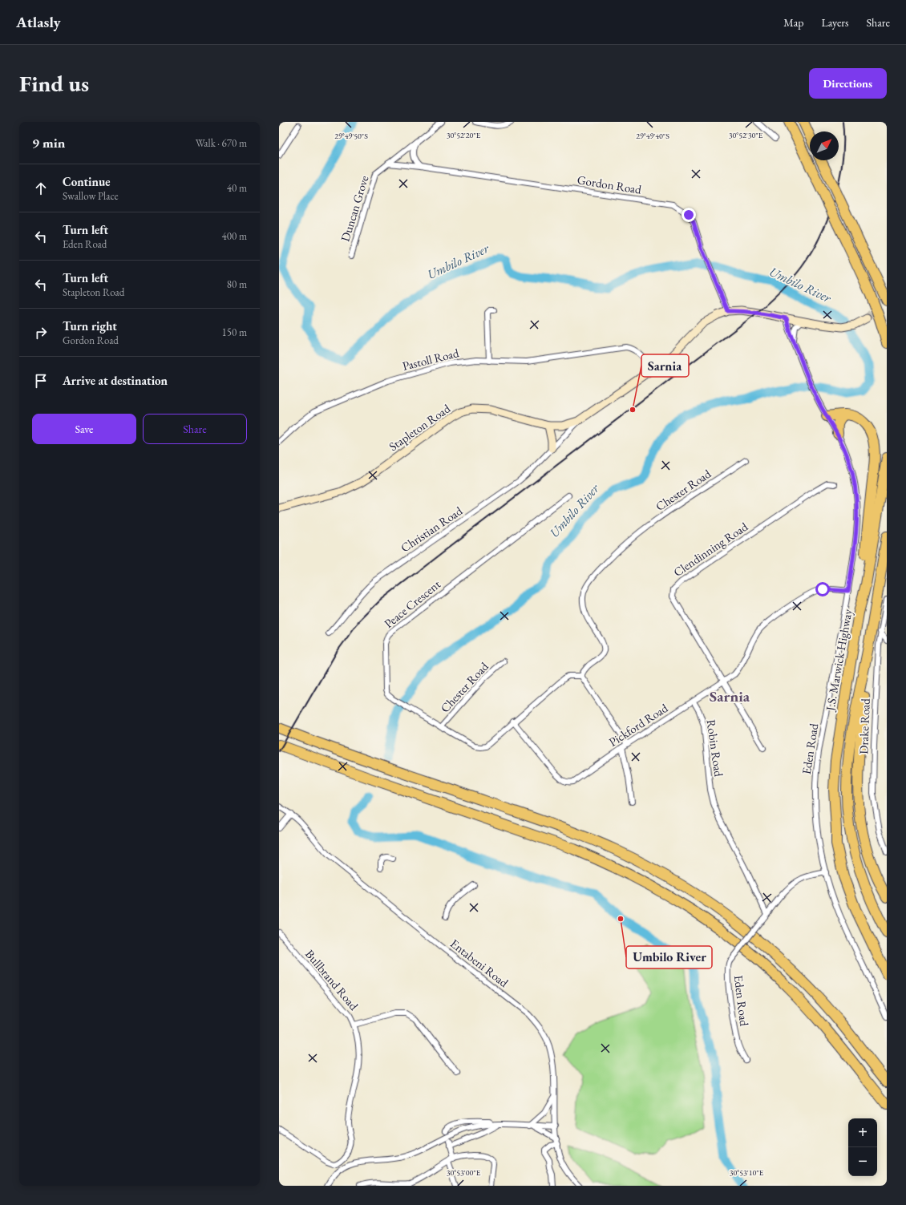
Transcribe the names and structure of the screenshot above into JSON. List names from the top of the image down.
{
  "streets": {
    "highway": ["J.S. Marwick Highway"],
    "main road": ["Stapleton Road"],
    "street": [
      "Gordon Road",
      "Duncan Grove",
      "Pastoll Road",
      "Chester Road",
      "Christian Road",
      "Clendinning Road",
      "Peace Crescent",
      "Pickford Road",
      "Drake Road",
      "Robin Road",
      "Eden Road",
      "Entabeni Road",
      "Bullbrand Road"
    ]
  },
  "crossings": [
    ["Gordon Road", "Duncan Grove"],
    ["Gordon Road", "Stapleton Road"],
    ["Pastoll Road", "Stapleton Road"],
    ["Stapleton Road", "Christian Road"],
    ["Stapleton Road", "Eden Road"],
    ["Chester Road", "Peace Crescent"],
    ["Clendinning Road", "Pickford Road"],
    ["Peace Crescent", "Pickford Road"],
    ["Pickford Road", "Robin Road"],
    ["Pickford Road", "Eden Road"],
    ["Robin Road", "Eden Road"]
  ],
  "districts": ["Sarnia"],
  "water": ["Umbilo River"],
  "places": ["Sarnia", "Umbilo River"],
  "north": "top right",
  "page": {
    "header": "Atlasly",
    "nav": ["Map", "Layers", "Share"],
    "buttons": [
      "Directions",
      ["Save", "Share"]
    ],
    "title": "Find us",
    "heading": ["9 min", "Walk · 670 m"],
    "list": [
      ["Continue", "Swallow Place", "40 m"],
      ["Turn left", "Eden Road", "400 m"],
      ["Turn left", "Stapleton Road", "80 m"],
      ["Turn right", "Gordon Road", "150 m"],
      "Arrive at destination"
    ],
    "map_buttons": ["+", "−"]
  },
  "coordinates": [
    "30°52'20\"E",
    "30°52'30\"E",
    "29°49'40\"S",
    "29°49'50\"S",
    "30°53'00\"E",
    "30°53'10\"E"
  ]
}
